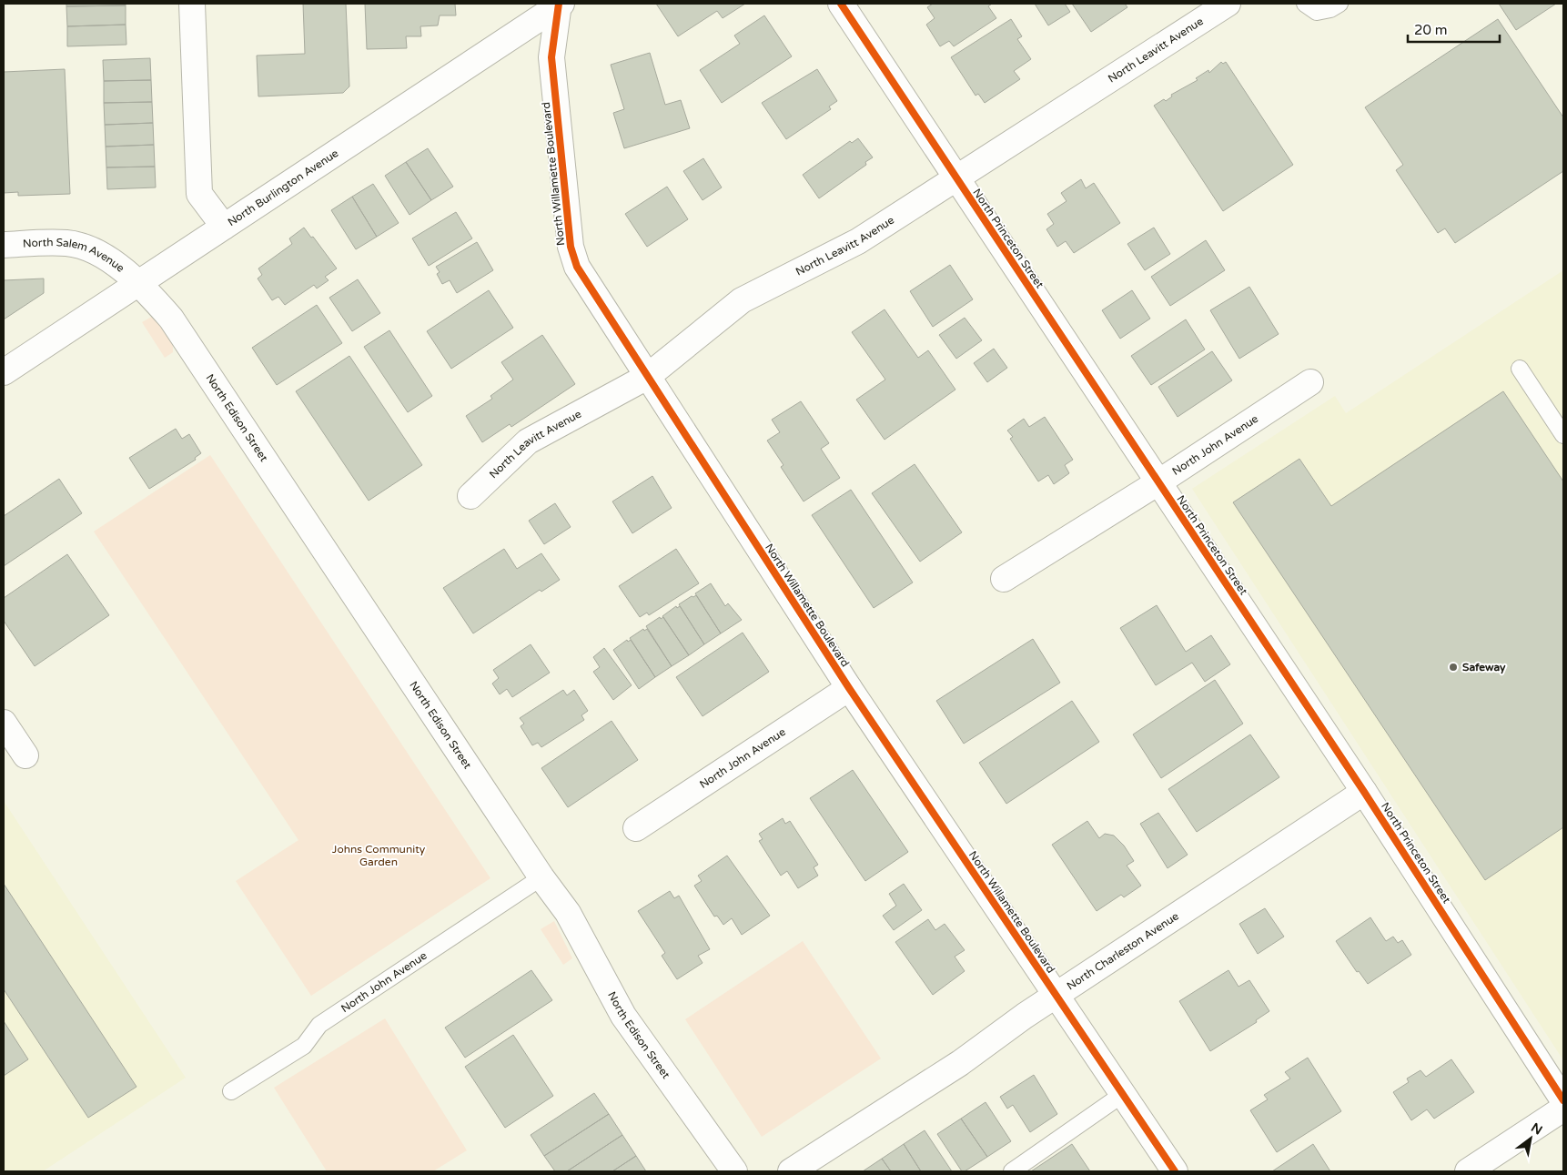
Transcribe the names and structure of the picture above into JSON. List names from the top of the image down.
{
  "streets": {
    "street": [
      "North Leavitt Avenue",
      "North Willamette Boulevard",
      "North Burlington Avenue",
      "North Princeton Street",
      "North Salem Avenue",
      "North Edison Street",
      "North John Avenue",
      "North Charleston Avenue"
    ]
  },
  "crossings": [
    ["North Leavitt Avenue", "North Willamette Boulevard"],
    ["North Leavitt Avenue", "North Princeton Street"],
    ["North Willamette Boulevard", "North Burlington Avenue"],
    ["North Willamette Boulevard", "North John Avenue"],
    ["North Willamette Boulevard", "North Charleston Avenue"],
    ["North Burlington Avenue", "North Salem Avenue"],
    ["North Burlington Avenue", "North Edison Street"],
    ["North Princeton Street", "North John Avenue"],
    ["North Princeton Street", "North Charleston Avenue"],
    ["North Salem Avenue", "North Edison Street"],
    ["North Edison Street", "North John Avenue"]
  ],
  "parks": ["Johns Community Garden"],
  "places": ["Safeway"],
  "scale_bar": "20 m",
  "north": "top right"
}
